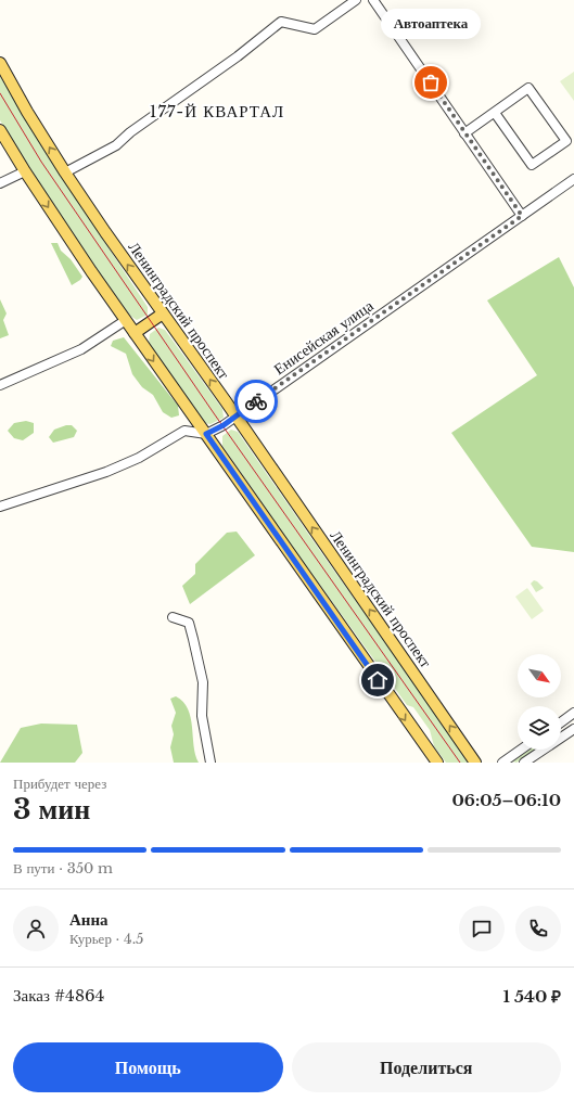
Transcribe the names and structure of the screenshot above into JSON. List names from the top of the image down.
{
  "streets": {
    "main road": ["Ленинградский проспект"],
    "street": ["Енисейская улица"]
  },
  "crossings": [
    ["Ленинградский проспект", "Енисейская улица"]
  ],
  "districts": ["177-Й КВАРТАЛ"],
  "places": ["Автоаптека"],
  "north": "bottom right",
  "page": {
    "bubble": "Автоаптека",
    "heading": ["3 мин", "Прибудет через", "06:05–06:10"],
    "panel": [
      "Анна",
      "Курьер · 4.5",
      "Заказ #4864",
      "1 540 ₽"
    ],
    "bar": "В пути · 350 m",
    "buttons": ["Помощь", "Поделиться"]
  }
}
